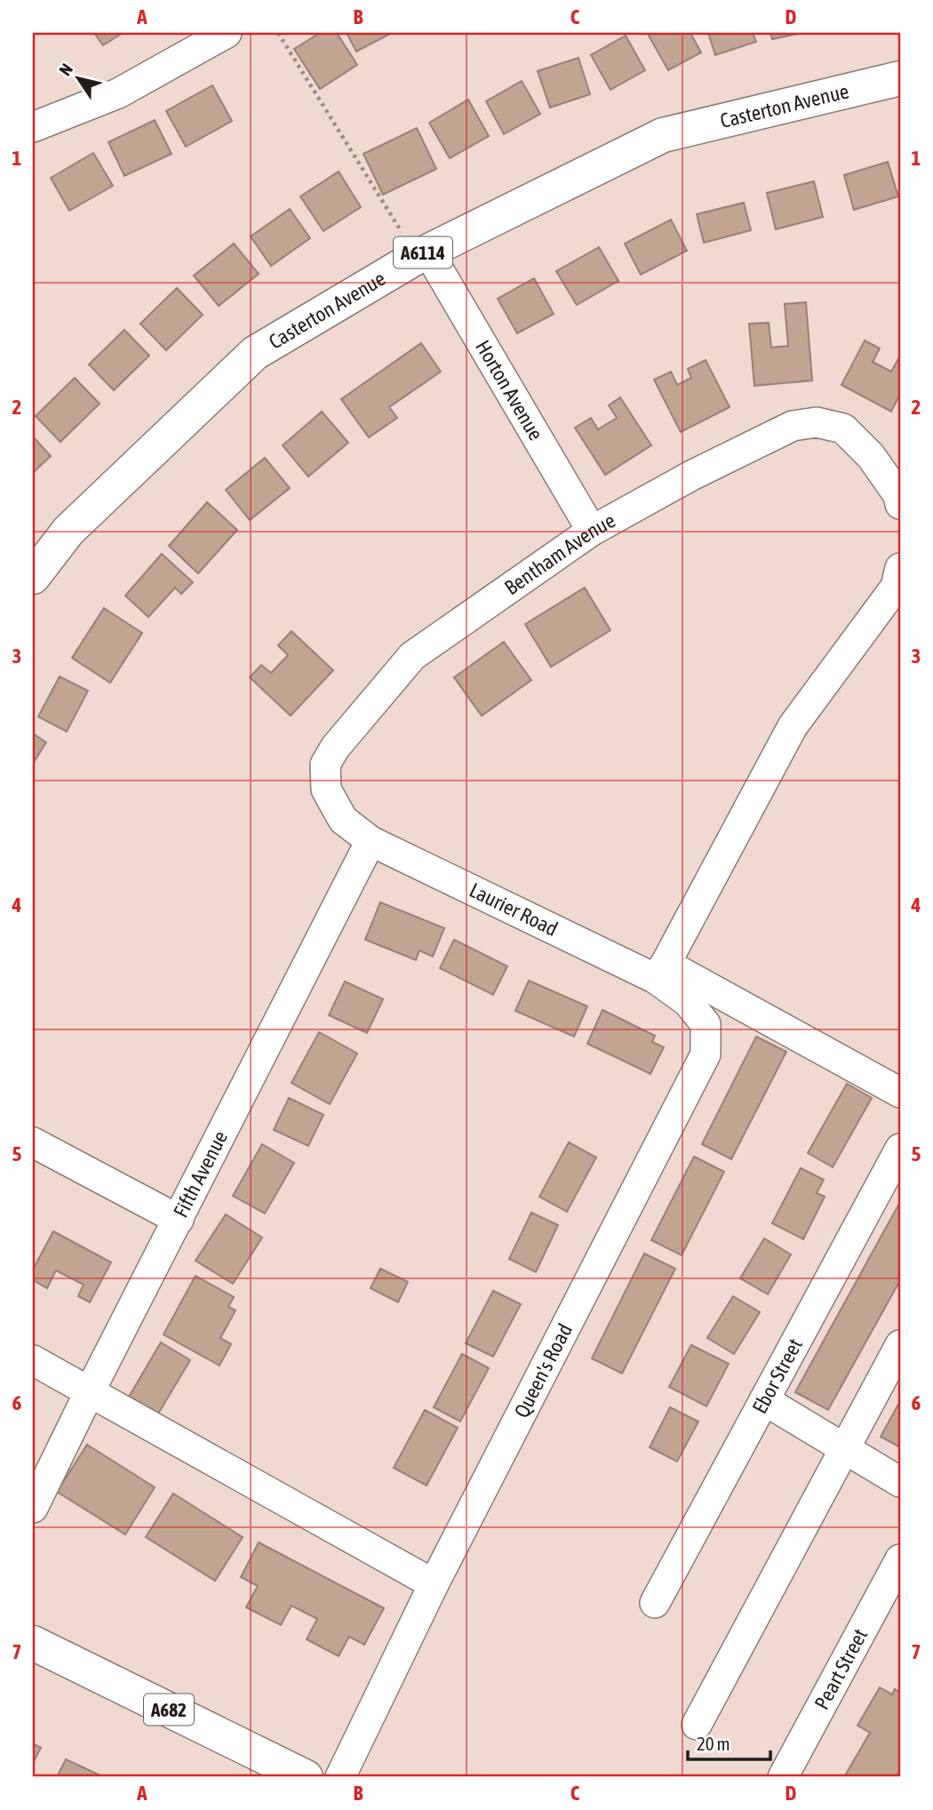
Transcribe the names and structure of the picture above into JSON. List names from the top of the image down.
{
  "streets": {
    "main road": ["Casterton Avenue", "A6114", "A682"],
    "street": [
      "Horton Avenue",
      "Bentham Avenue",
      "Laurier Road",
      "Fifth Avenue",
      "Queen's Road",
      "Ebor Street",
      "Peart Street"
    ]
  },
  "crossings": [
    ["Casterton Avenue", "Horton Avenue"],
    ["Horton Avenue", "Bentham Avenue"],
    ["Bentham Avenue", "Laurier Road"],
    ["Bentham Avenue", "Fifth Avenue"],
    ["Laurier Road", "Fifth Avenue"],
    ["Laurier Road", "Queen's Road"]
  ],
  "scale_bar": "20 m",
  "north": "top left",
  "grid": {
    "columns": [
      "A",
      "B",
      "C",
      "D"
    ],
    "rows": [
      "1",
      "2",
      "3",
      "4",
      "5",
      "6",
      "7"
    ]
  }
}
